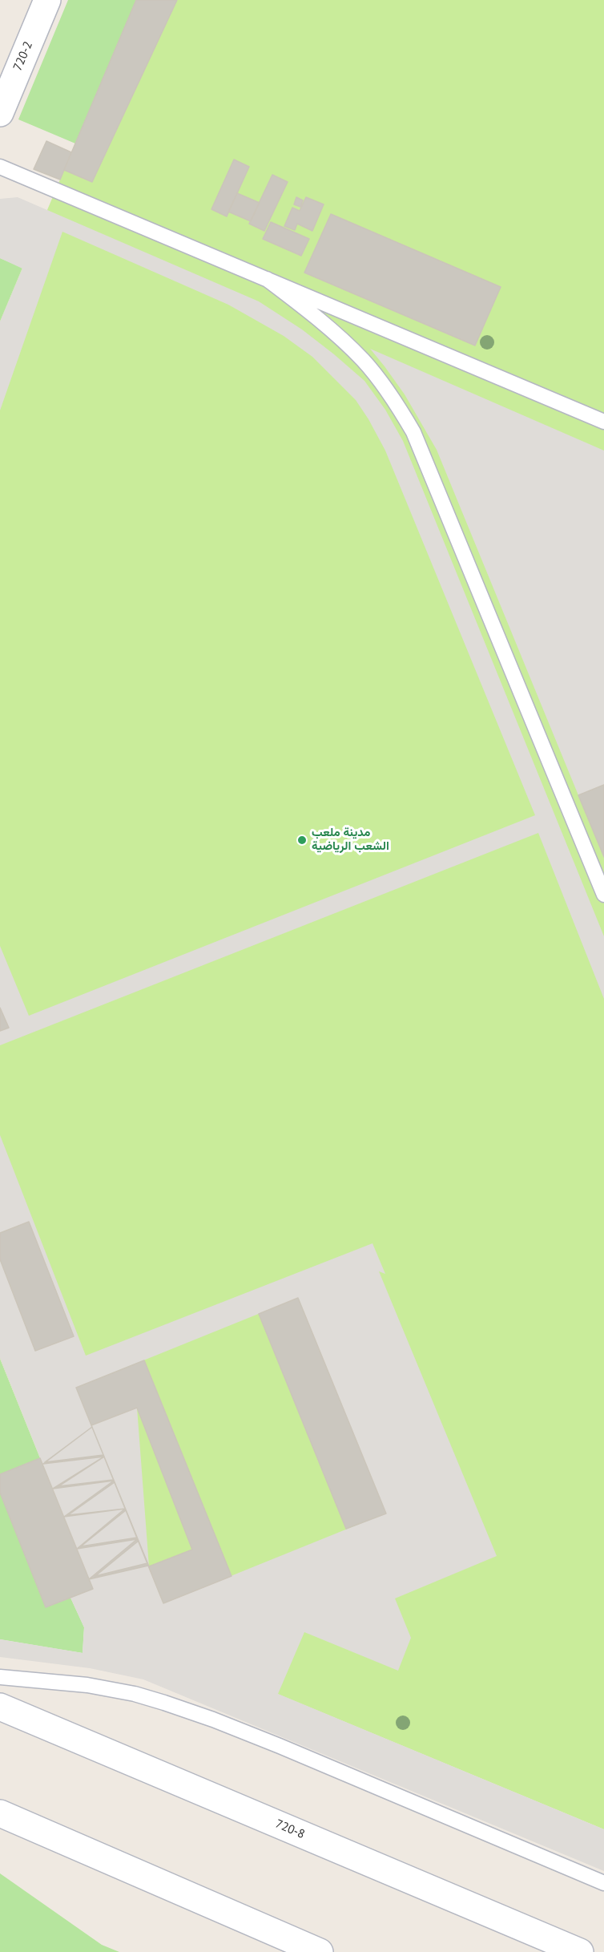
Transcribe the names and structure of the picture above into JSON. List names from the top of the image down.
{
  "streets": {
    "street": ["720-2", "720-8"]
  },
  "places": ["مدينة ملعب الشعب الرياضية"]
}
